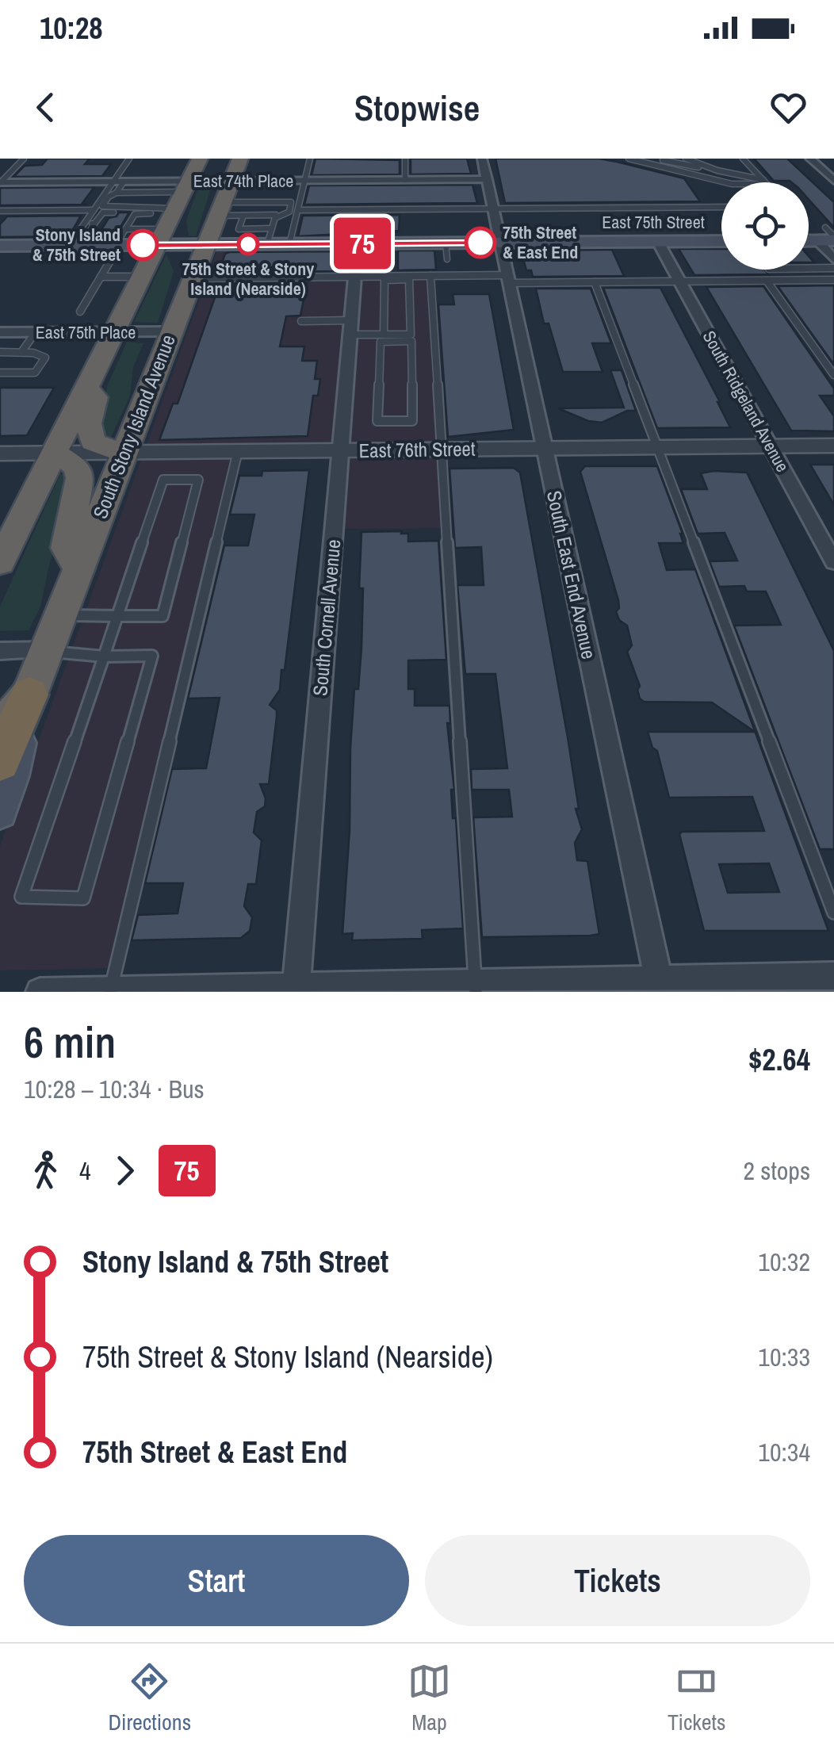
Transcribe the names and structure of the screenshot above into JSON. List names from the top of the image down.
{
  "streets": {
    "highway": ["South Stony Island Avenue"],
    "main road": ["East 75th Street"],
    "street": [
      "East 74th Place",
      "East 75th Place",
      "South Ridgeland Avenue",
      "East 76th Street",
      "South East End Avenue",
      "South Cornell Avenue"
    ]
  },
  "crossings": [
    ["East 74th Place", "East 75th Street"],
    ["East 74th Place", "South Stony Island Avenue"],
    ["East 74th Place", "South East End Avenue"],
    ["East 75th Street", "South Ridgeland Avenue"],
    ["East 75th Street", "South Stony Island Avenue"],
    ["East 75th Street", "South East End Avenue"],
    ["East 75th Street", "South Cornell Avenue"],
    ["East 75th Place", "South Stony Island Avenue"],
    ["South Ridgeland Avenue", "East 76th Street"],
    ["South Stony Island Avenue", "East 76th Street"],
    ["East 76th Street", "South East End Avenue"],
    ["East 76th Street", "South Cornell Avenue"]
  ],
  "places": ["75th Street & East End", "75th Street & Stony Island (Nearside)", "Stony Island & 75th Street"],
  "lines": ["bus line 75"],
  "page": {
    "status": "10:28",
    "header": "Stopwise",
    "on_map": "75",
    "heading": ["6 min", "10:28 – 10:34 · Bus", "$2.64"],
    "legs": ["4", "75", "2 stops"],
    "list": [
      {
        "name": "Stony Island & 75th Street",
        "value": "10:32"
      },
      {
        "name": "75th Street & Stony Island (Nearside)",
        "value": "10:33"
      },
      {
        "name": "75th Street & East End",
        "value": "10:34"
      }
    ],
    "buttons": ["Start", "Tickets"],
    "tabs": ["Directions", "Map", "Tickets"]
  }
}
